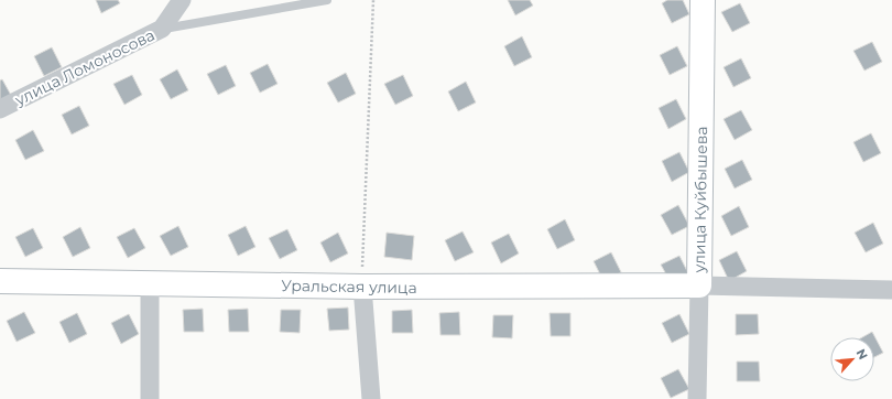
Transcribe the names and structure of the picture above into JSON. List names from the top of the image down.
{
  "streets": {
    "street": ["улица Ломоносова", "улица Куйбышева", "Уральская улица"]
  },
  "crossings": [
    ["улица Куйбышева", "Уральская улица"]
  ],
  "north": "top right"
}
